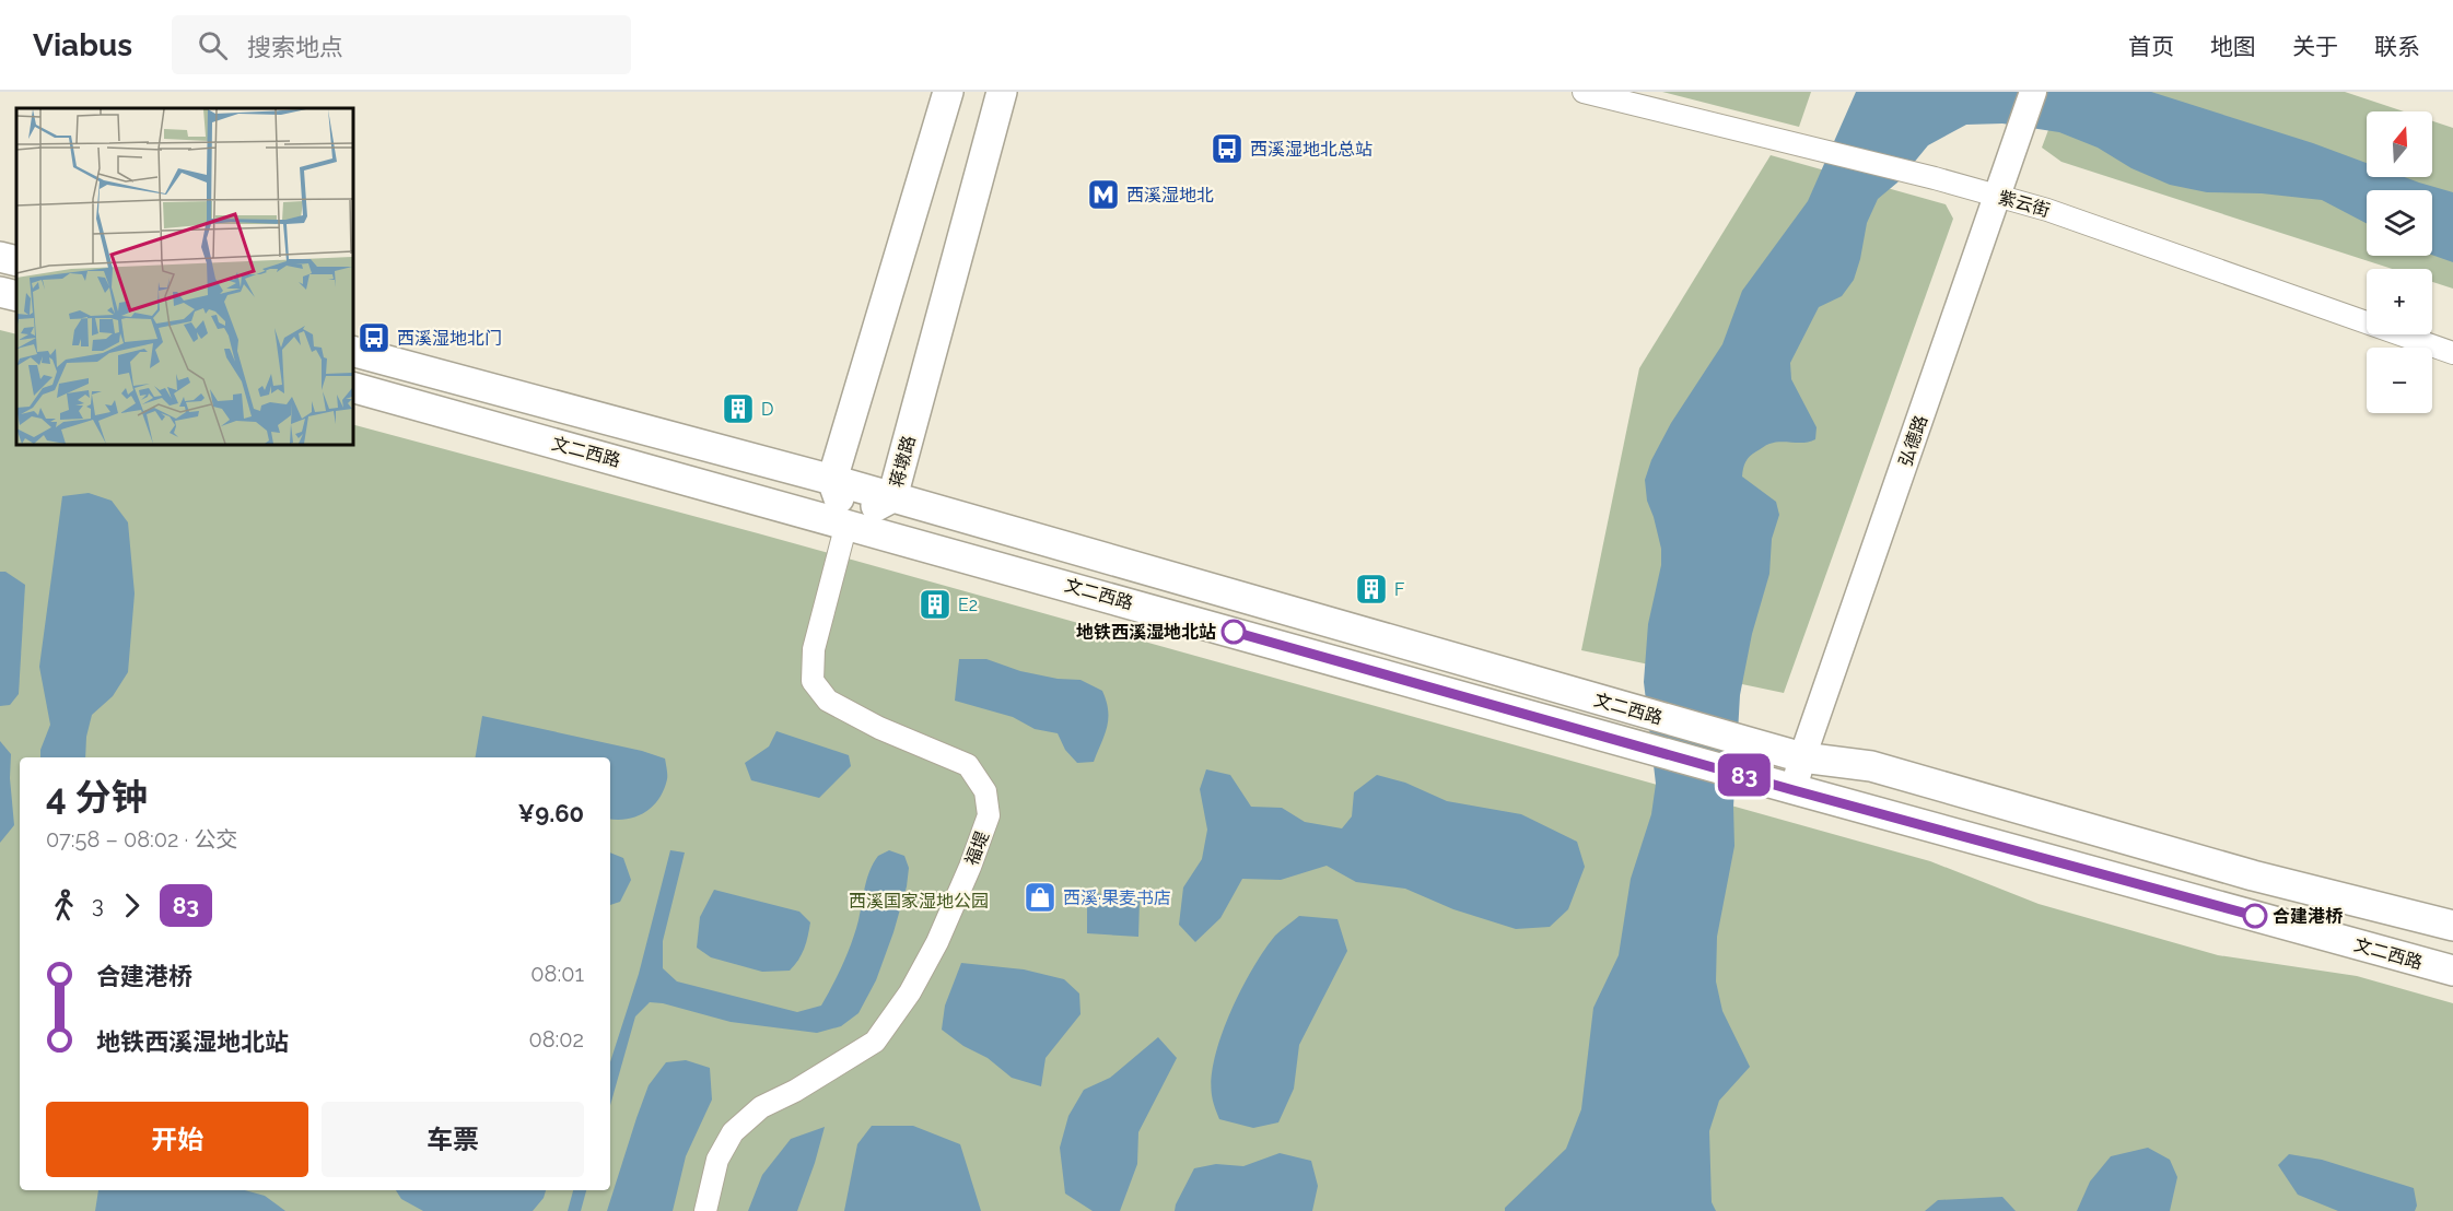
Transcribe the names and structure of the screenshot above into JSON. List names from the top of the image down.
{
  "streets": {
    "main road": ["文二西路", "蒋墩路"],
    "street": ["紫云街", "弘德路", "福堤"]
  },
  "crossings": [
    ["紫云街", "弘德路"],
    ["弘德路", "文二西路"],
    ["文二西路", "蒋墩路"],
    ["文二西路", "福堤"],
    ["蒋墩路", "福堤"]
  ],
  "parks": ["西溪国家湿地公园"],
  "places": {
    "bus stop": ["西溪湿地北总站", "西溪湿地北门"],
    "metro station": ["西溪湿地北"],
    "building": ["D", "F", "E2"],
    "other": ["地铁西溪湿地北站", "合建港桥"],
    "shop": ["西溪·果麦书店"]
  },
  "lines": ["bus line 83"],
  "north": "top",
  "page": {
    "header": "Viabus",
    "search": "搜索地点",
    "nav": [
      "首页",
      "地图",
      "关于",
      "联系"
    ],
    "on_map": "83",
    "map_buttons": ["+", "−"],
    "heading": ["4 分钟", "07:58 – 08:02 · 公交", "¥9.60"],
    "legs": ["3", "83"],
    "list": [
      {
        "name": "合建港桥",
        "value": "08:01"
      },
      {
        "name": "地铁西溪湿地北站",
        "value": "08:02"
      }
    ],
    "buttons": ["开始", "车票"]
  }
}
